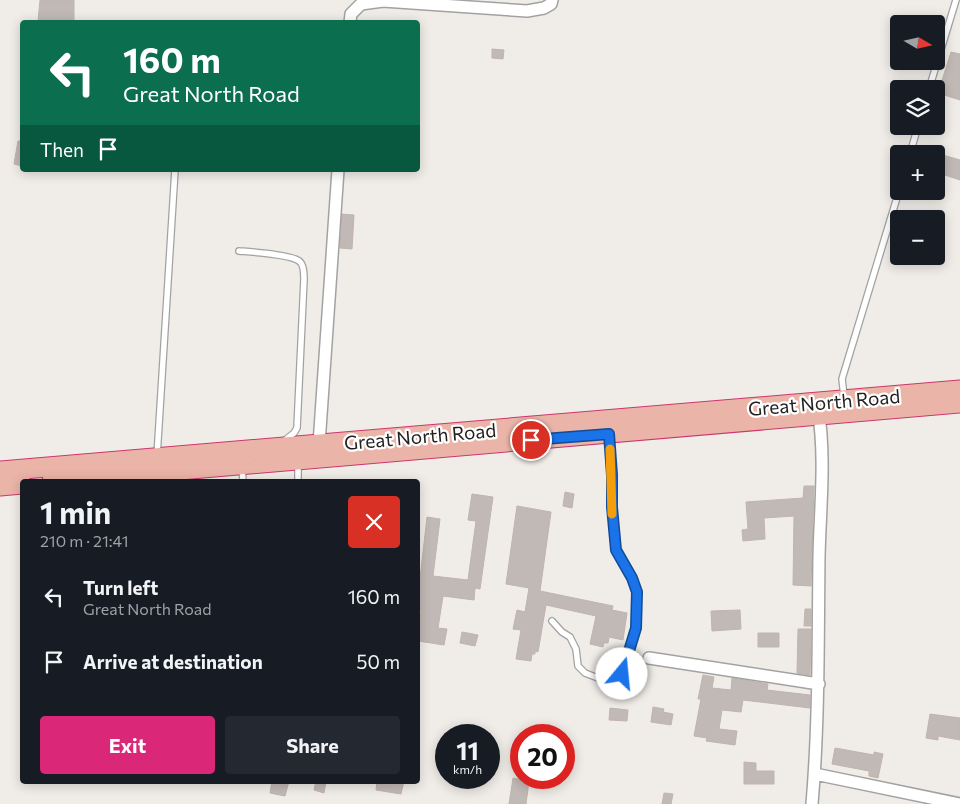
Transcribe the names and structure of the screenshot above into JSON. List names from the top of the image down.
{
  "streets": {
    "highway": ["Great North Road"]
  },
  "north": "right",
  "page": {
    "map_buttons": ["+", "−"],
    "turn": ["160 m", "Great North Road"],
    "then": "Then",
    "heading": ["1 min", "210 m · 21:41"],
    "list": [
      {
        "name": "Turn left",
        "note": "Great North Road",
        "value": "160 m"
      },
      {
        "name": "Arrive at destination",
        "value": "50 m"
      }
    ],
    "buttons": ["Exit", "Share"],
    "speed": "11 km/h",
    "limit": "20"
  }
}
